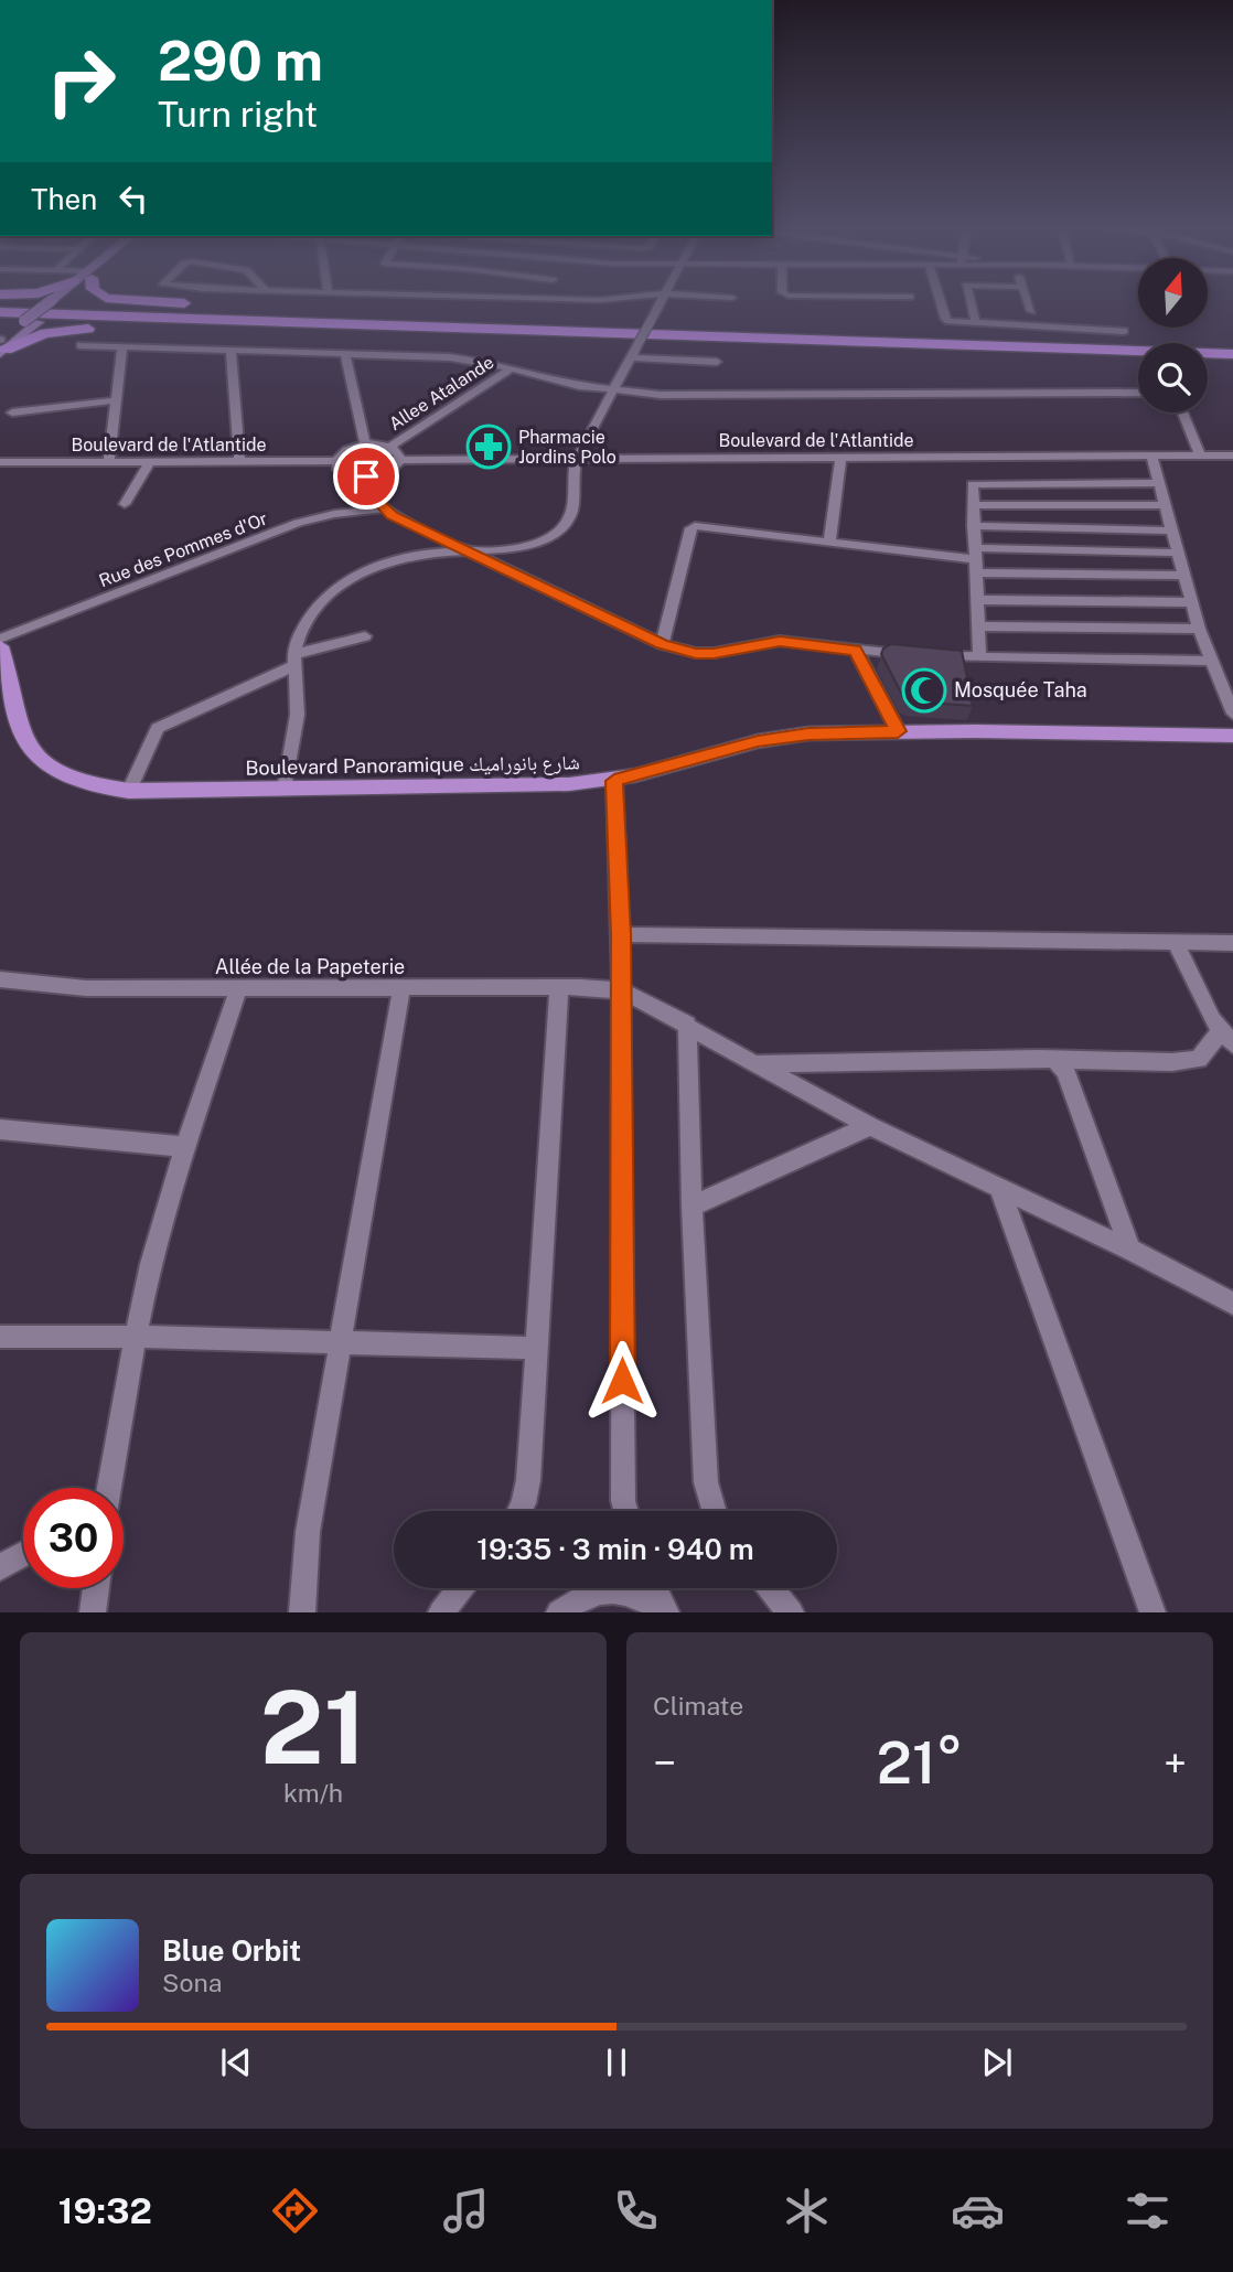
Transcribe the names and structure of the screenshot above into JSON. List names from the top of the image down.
{
  "streets": {
    "main road": ["Boulevard Panoramique شارع بانوراميك"],
    "street": [
      "Allee Atalande",
      "Boulevard de l'Atlantide",
      "Rue des Pommes d'Or",
      "Allée de la Papeterie"
    ]
  },
  "places": {
    "pharmacy": ["Pharmacie Jordins Polo"],
    "mosque": ["Mosquée Taha"]
  },
  "north": "top",
  "page": {
    "turn": ["290 m", "Turn right"],
    "then": "Then",
    "limit": "30",
    "trip": "19:35 · 3 min · 940 m",
    "tile": [
      ["21", "km/h"],
      "Climate"
    ],
    "heat": ["−", "21°", "+"],
    "song": ["Blue Orbit", "Sona"],
    "tabs": "19:32"
  }
}
